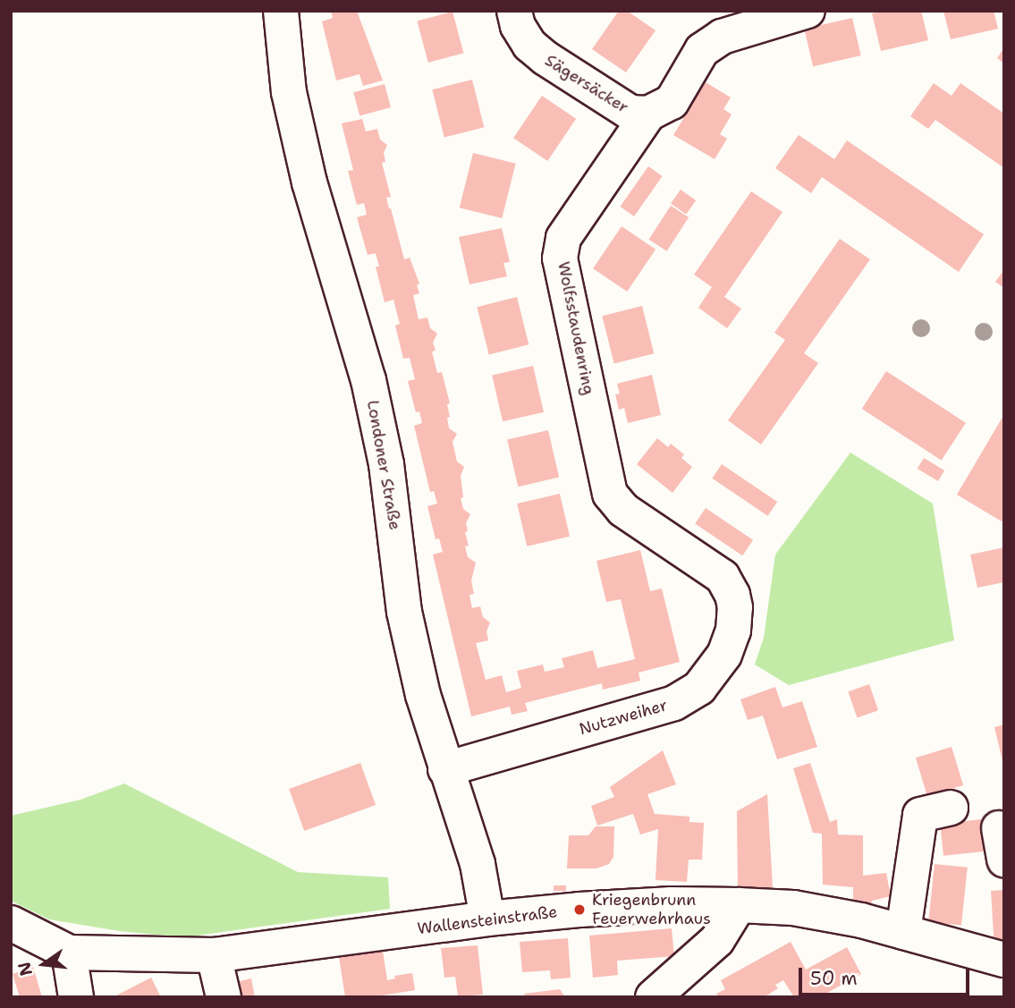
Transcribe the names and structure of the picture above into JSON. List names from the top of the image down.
{
  "streets": {
    "street": [
      "Sägersäcker",
      "Wolfsstaudenring",
      "Londoner Straße",
      "Nutzweiher",
      "Wallensteinstraße"
    ]
  },
  "crossings": [
    ["Sägersäcker", "Wolfsstaudenring"],
    ["Wolfsstaudenring", "Nutzweiher"],
    ["Londoner Straße", "Nutzweiher"],
    ["Londoner Straße", "Wallensteinstraße"]
  ],
  "places": ["Kriegenbrunn Feuerwehrhaus"],
  "scale_bar": "50 m",
  "north": "left"
}
